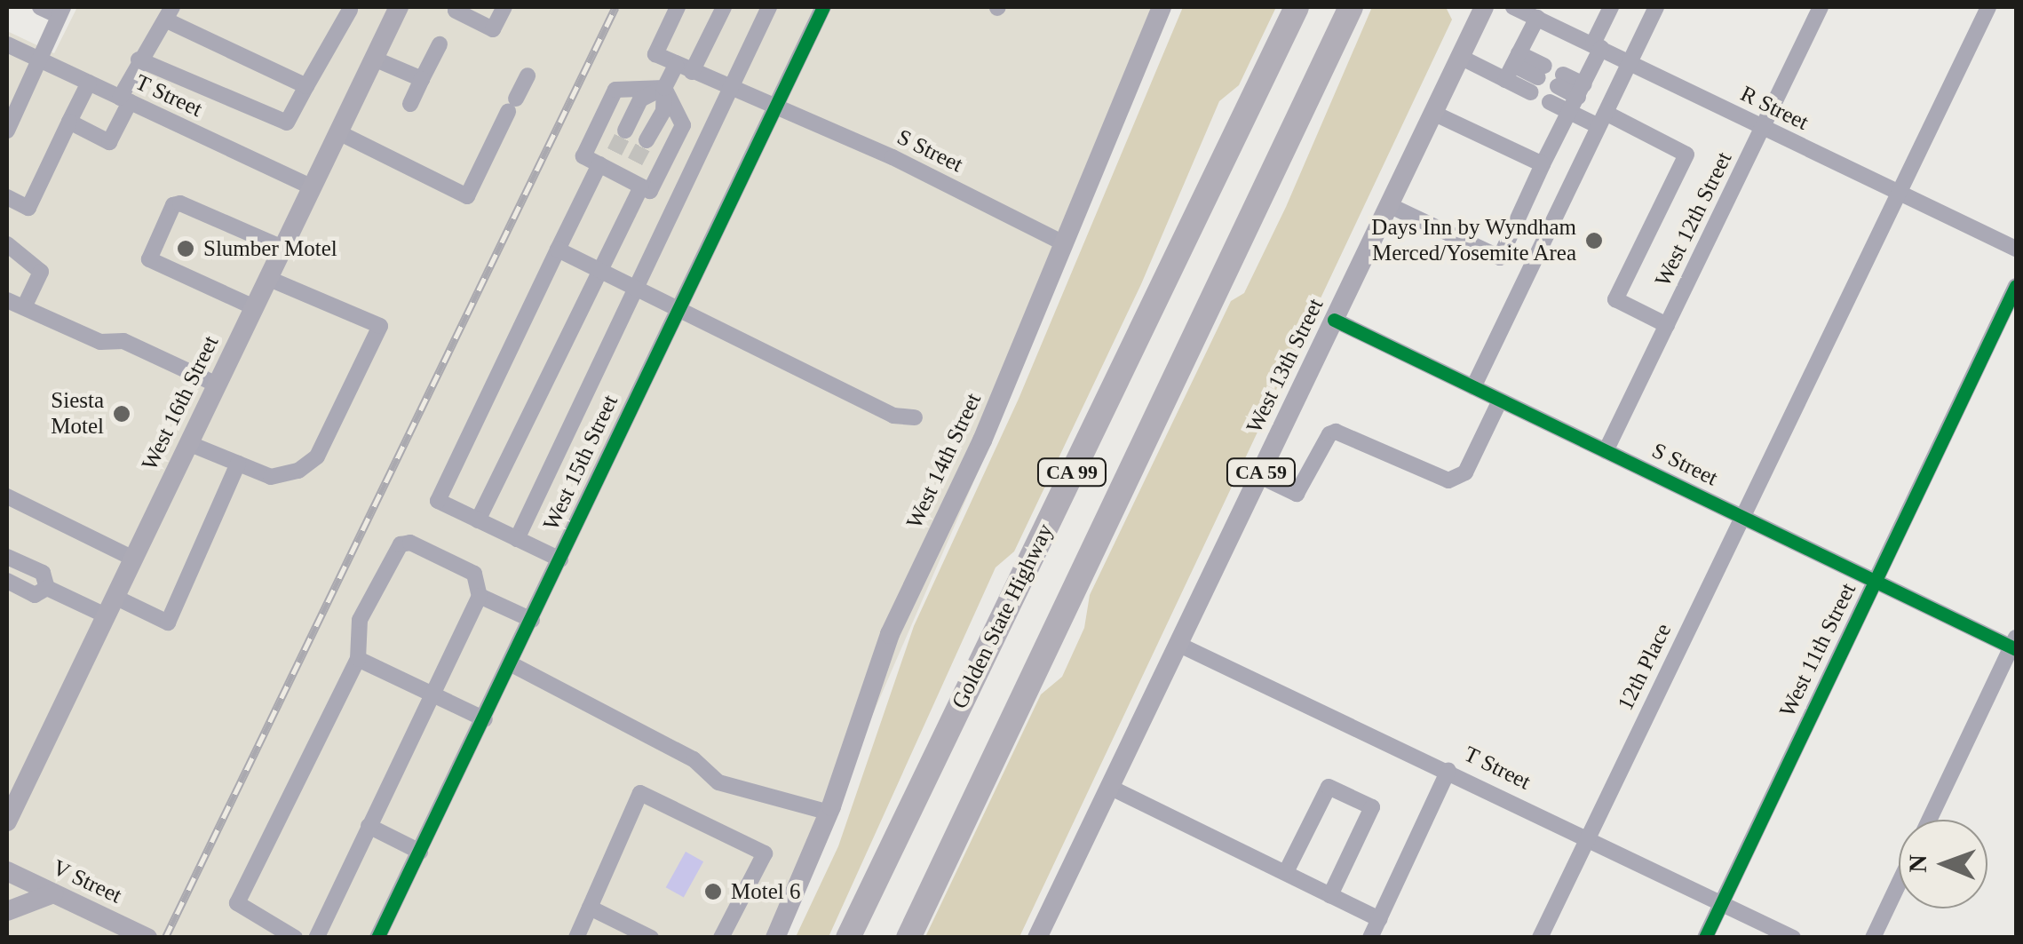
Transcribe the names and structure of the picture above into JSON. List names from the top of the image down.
{
  "streets": {
    "highway": ["CA 99", "Golden State Highway"],
    "main road": [
      "West 13th Street",
      "West 16th Street",
      "West 14th Street",
      "CA 59",
      "V Street"
    ],
    "street": [
      "T Street",
      "R Street",
      "S Street",
      "West 12th Street",
      "West 15th Street",
      "West 11th Street",
      "12th Place"
    ]
  },
  "crossings": [
    ["T Street", "West 13th Street"],
    ["T Street", "West 16th Street"],
    ["T Street", "West 11th Street"],
    ["T Street", "12th Place"],
    ["R Street", "West 12th Street"],
    ["R Street", "12th Place"],
    ["S Street", "West 12th Street"],
    ["S Street", "West 13th Street"],
    ["S Street", "West 14th Street"],
    ["S Street", "West 15th Street"],
    ["S Street", "West 11th Street"],
    ["S Street", "12th Place"]
  ],
  "places": [
    "Days Inn by Wyndham Merced/Yosemite Area",
    "Slumber Motel",
    "Siesta Motel",
    "Motel 6"
  ],
  "north": "left"
}
